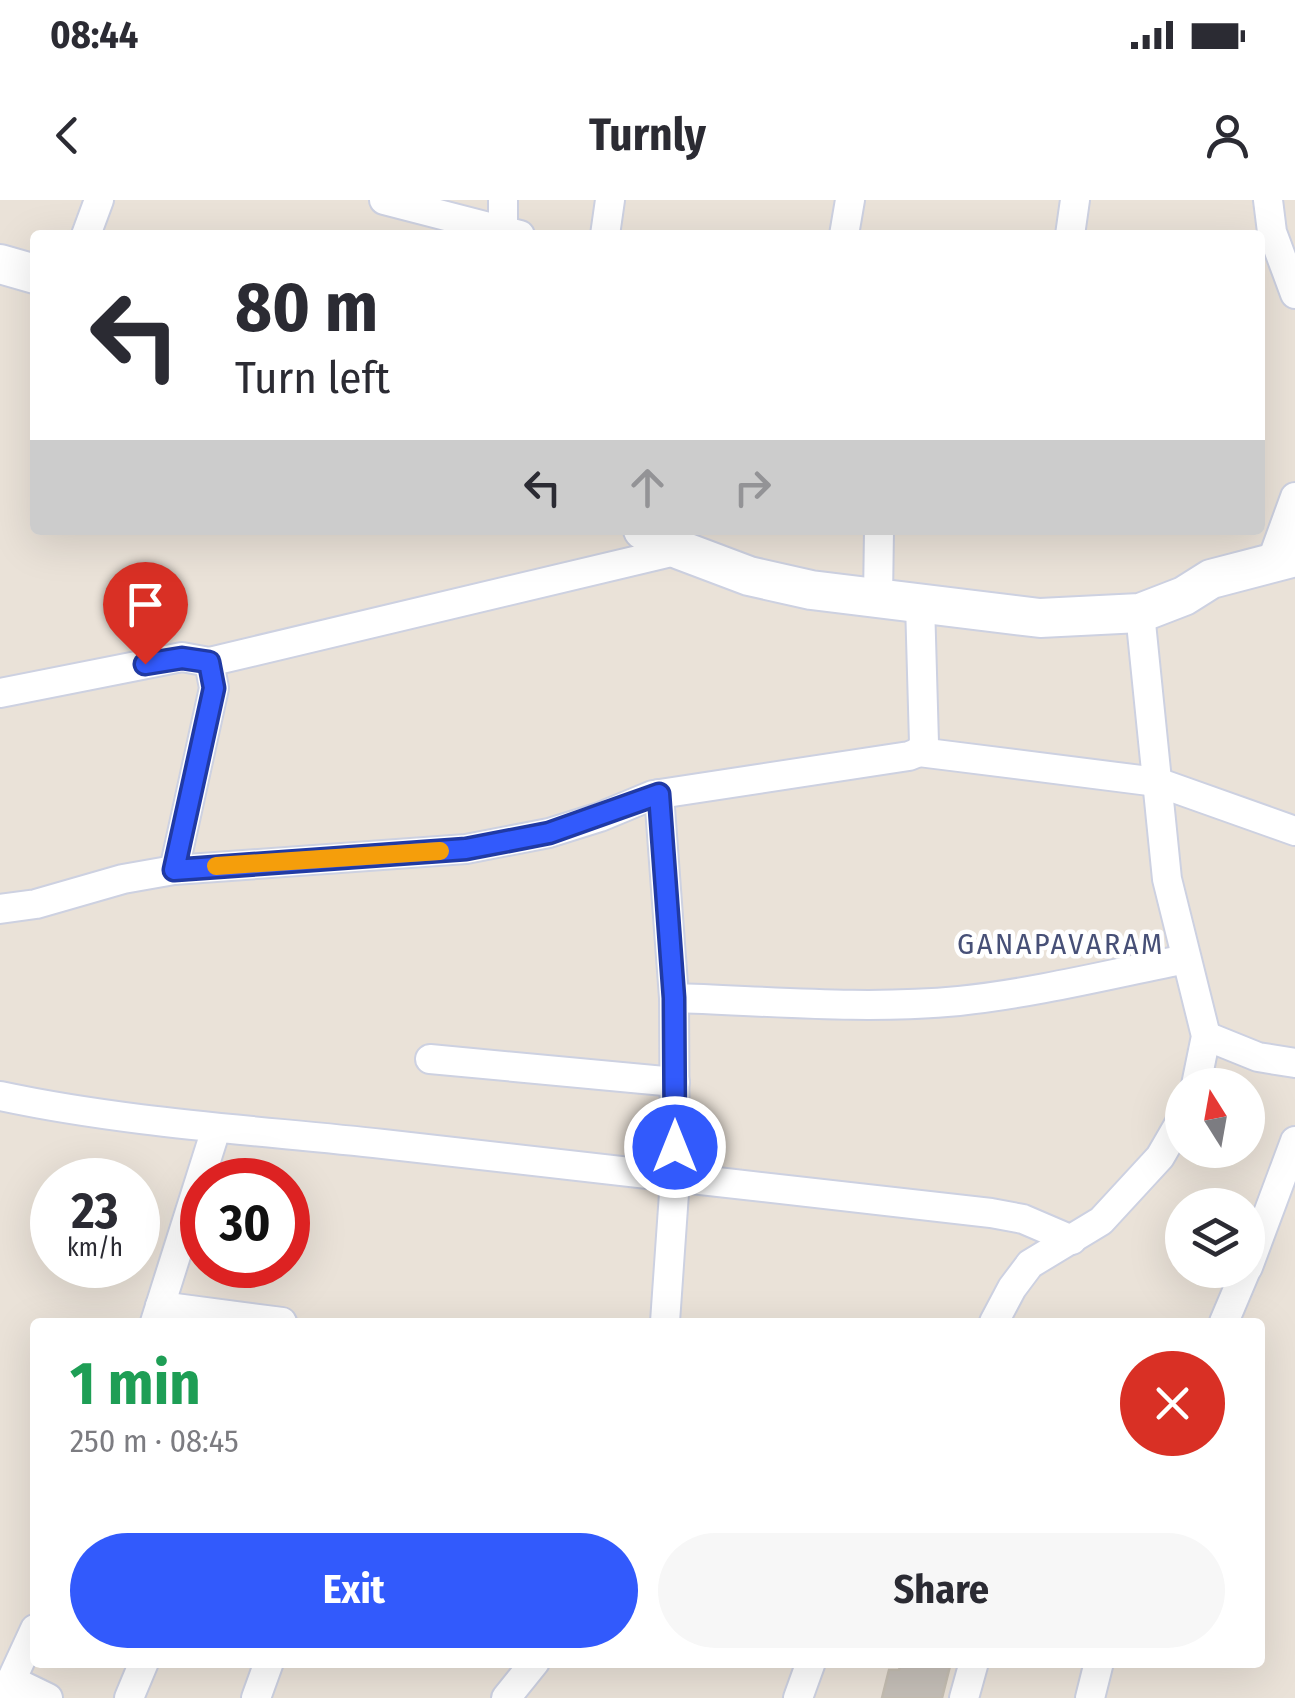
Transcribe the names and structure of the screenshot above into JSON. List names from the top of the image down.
{
  "districts": ["GANAPAVARAM"],
  "north": "top",
  "page": {
    "status": "08:44",
    "header": "Turnly",
    "turn": ["80 m", "Turn left"],
    "speed": "23 km/h",
    "limit": "30",
    "heading": ["1 min", "250 m · 08:45"],
    "buttons": ["Exit", "Share"]
  }
}
